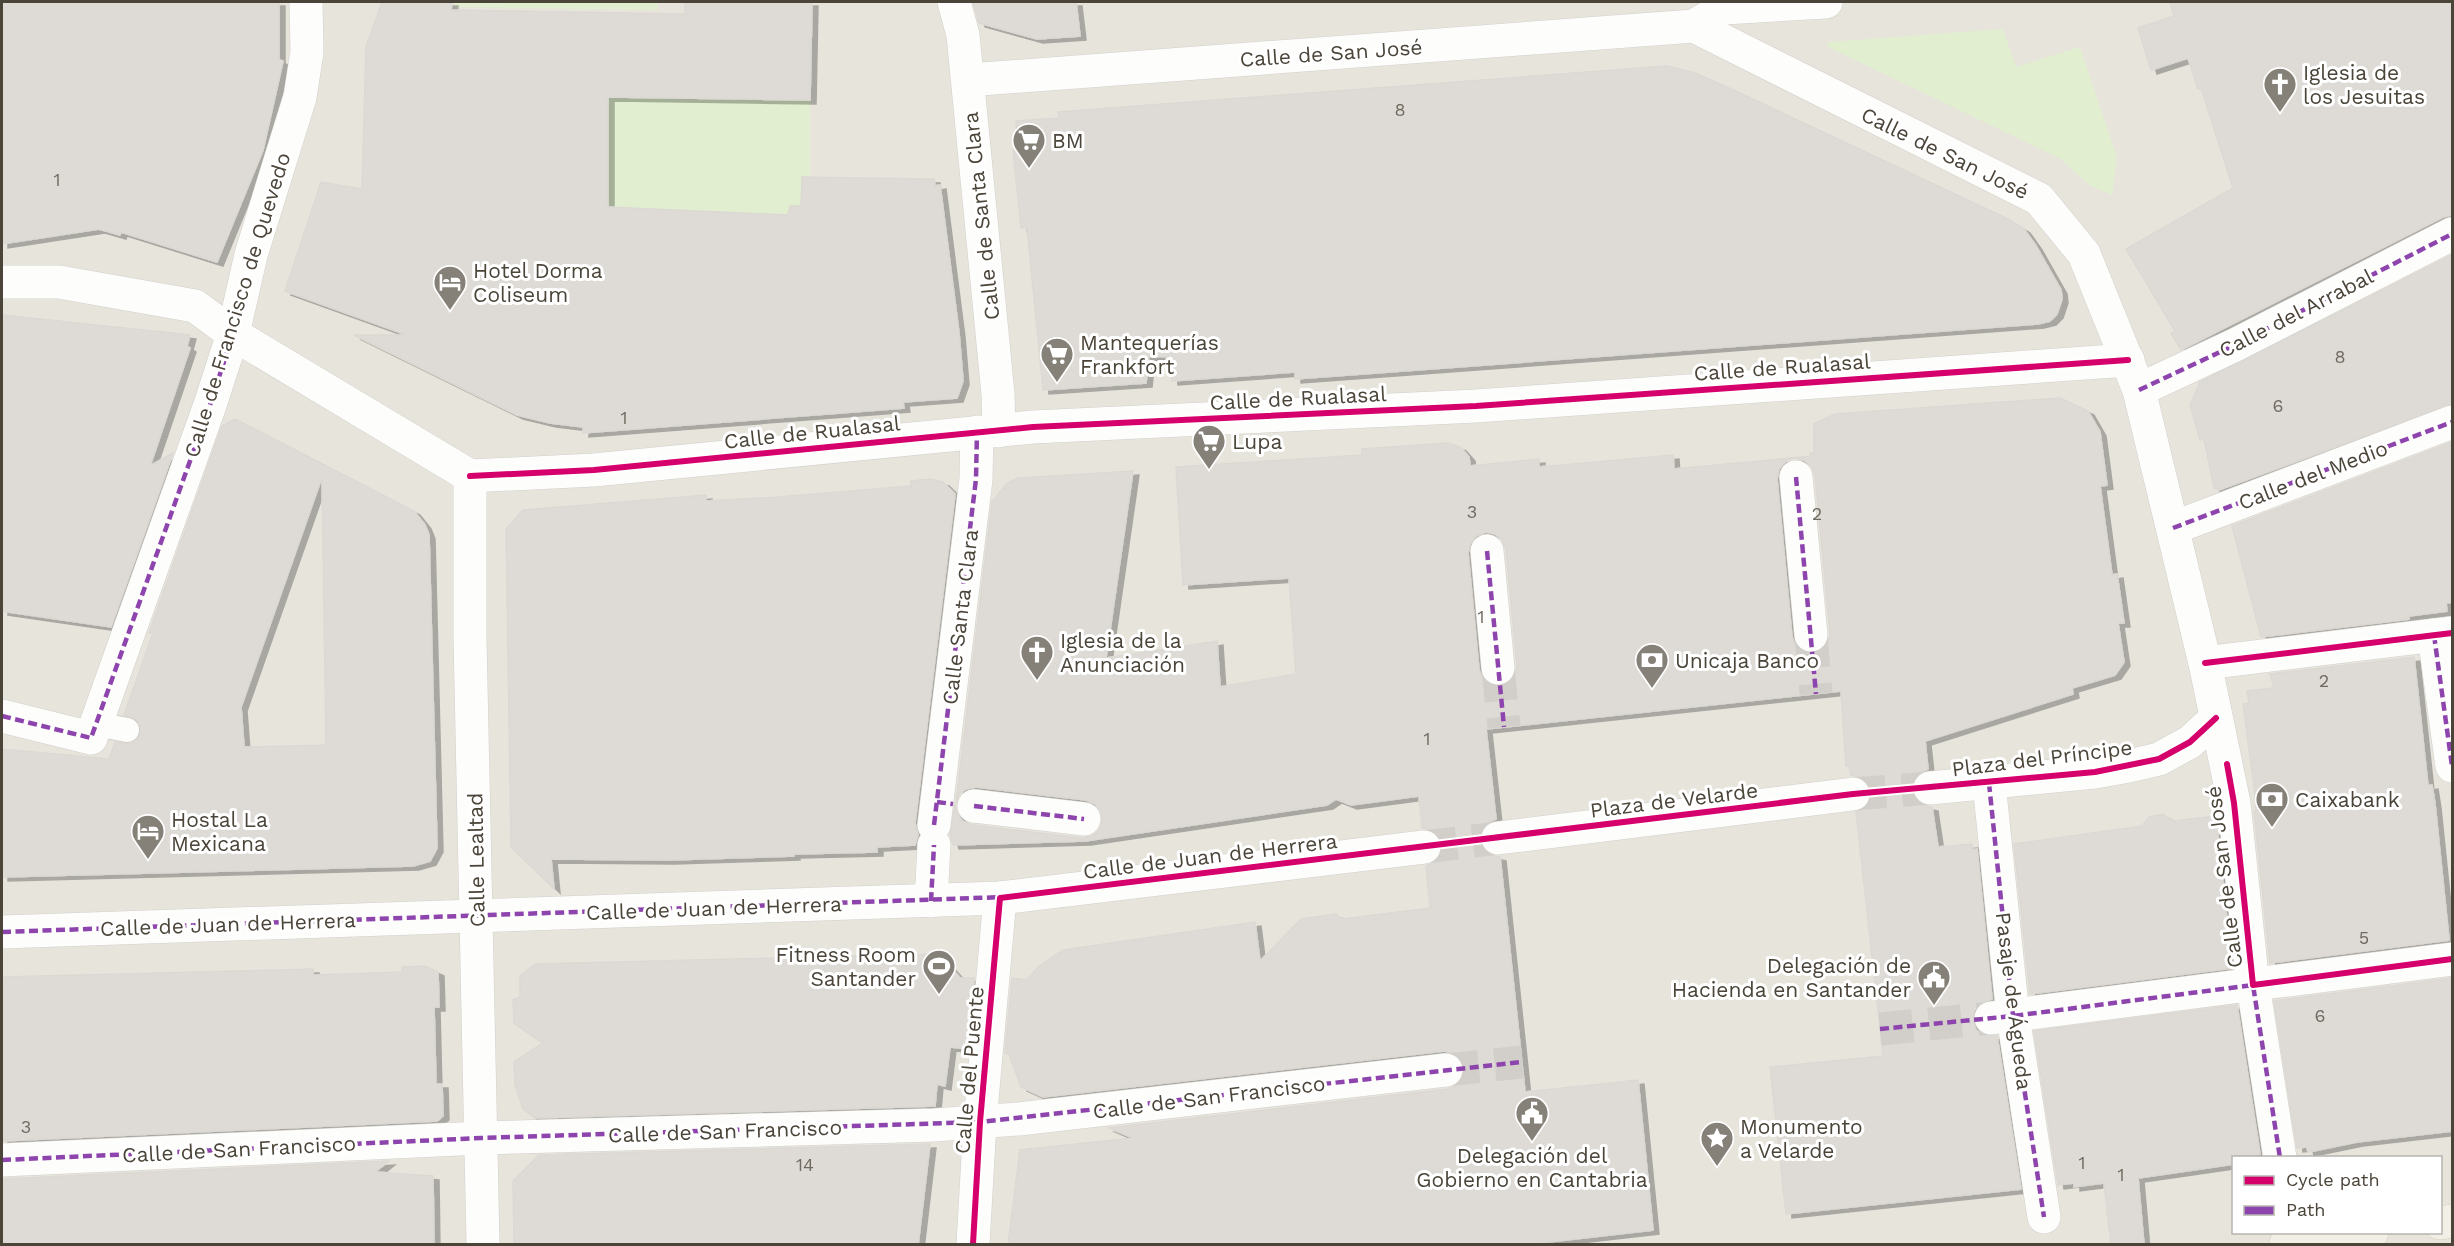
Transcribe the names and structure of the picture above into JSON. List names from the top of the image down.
{
  "streets": {
    "street": [
      "Calle de San José",
      "Calle de Santa Clara",
      "Calle de Francisco de Quevedo",
      "Calle del Arrabal",
      "Calle de Rualasal",
      "Calle del Medio",
      "Calle Santa Clara",
      "Plaza del Príncipe",
      "Plaza de Velarde",
      "Calle de Juan de Herrera",
      "Calle Lealtad",
      "Pasaje de Águeda",
      "Calle del Puente",
      "Calle de San Francisco"
    ]
  },
  "crossings": [
    ["Calle de San José", "Calle de Santa Clara"],
    ["Calle de San José", "Calle del Arrabal"],
    ["Calle de San José", "Calle de Rualasal"],
    ["Calle de San José", "Calle del Medio"],
    ["Calle de San José", "Plaza del Príncipe"],
    ["Calle de Santa Clara", "Calle de Rualasal"],
    ["Calle de Santa Clara", "Calle Santa Clara"],
    ["Calle del Arrabal", "Calle de Rualasal"],
    ["Calle de Rualasal", "Calle Santa Clara"],
    ["Calle de Rualasal", "Calle Lealtad"],
    ["Calle Santa Clara", "Calle de Juan de Herrera"],
    ["Plaza del Príncipe", "Pasaje de Águeda"],
    ["Calle de Juan de Herrera", "Calle Lealtad"],
    ["Calle de Juan de Herrera", "Calle del Puente"],
    ["Calle Lealtad", "Calle de San Francisco"],
    ["Calle del Puente", "Calle de San Francisco"]
  ],
  "places": {
    "church": ["Iglesia de los Jesuitas", "Iglesia de la Anunciación"],
    "supermarket": ["BM", "Mantequerías Frankfort", "Lupa"],
    "hotel": ["Hotel Dorma Coliseum", "Hostal La Mexicana"],
    "bank": ["Unicaja Banco", "Caixabank"],
    "sports": ["Fitness Room Santander"],
    "public building": ["Delegación de Hacienda en Santander", "Delegación del Gobierno en Cantabria"],
    "place": ["Monumento a Velarde"]
  },
  "house_numbers": [
    "8",
    "1",
    "8",
    "6",
    "1",
    "3",
    "2",
    "1",
    "2",
    "1",
    "5",
    "6",
    "3",
    "1",
    "14",
    "1"
  ],
  "legend": ["Cycle path", "Path"]
}
